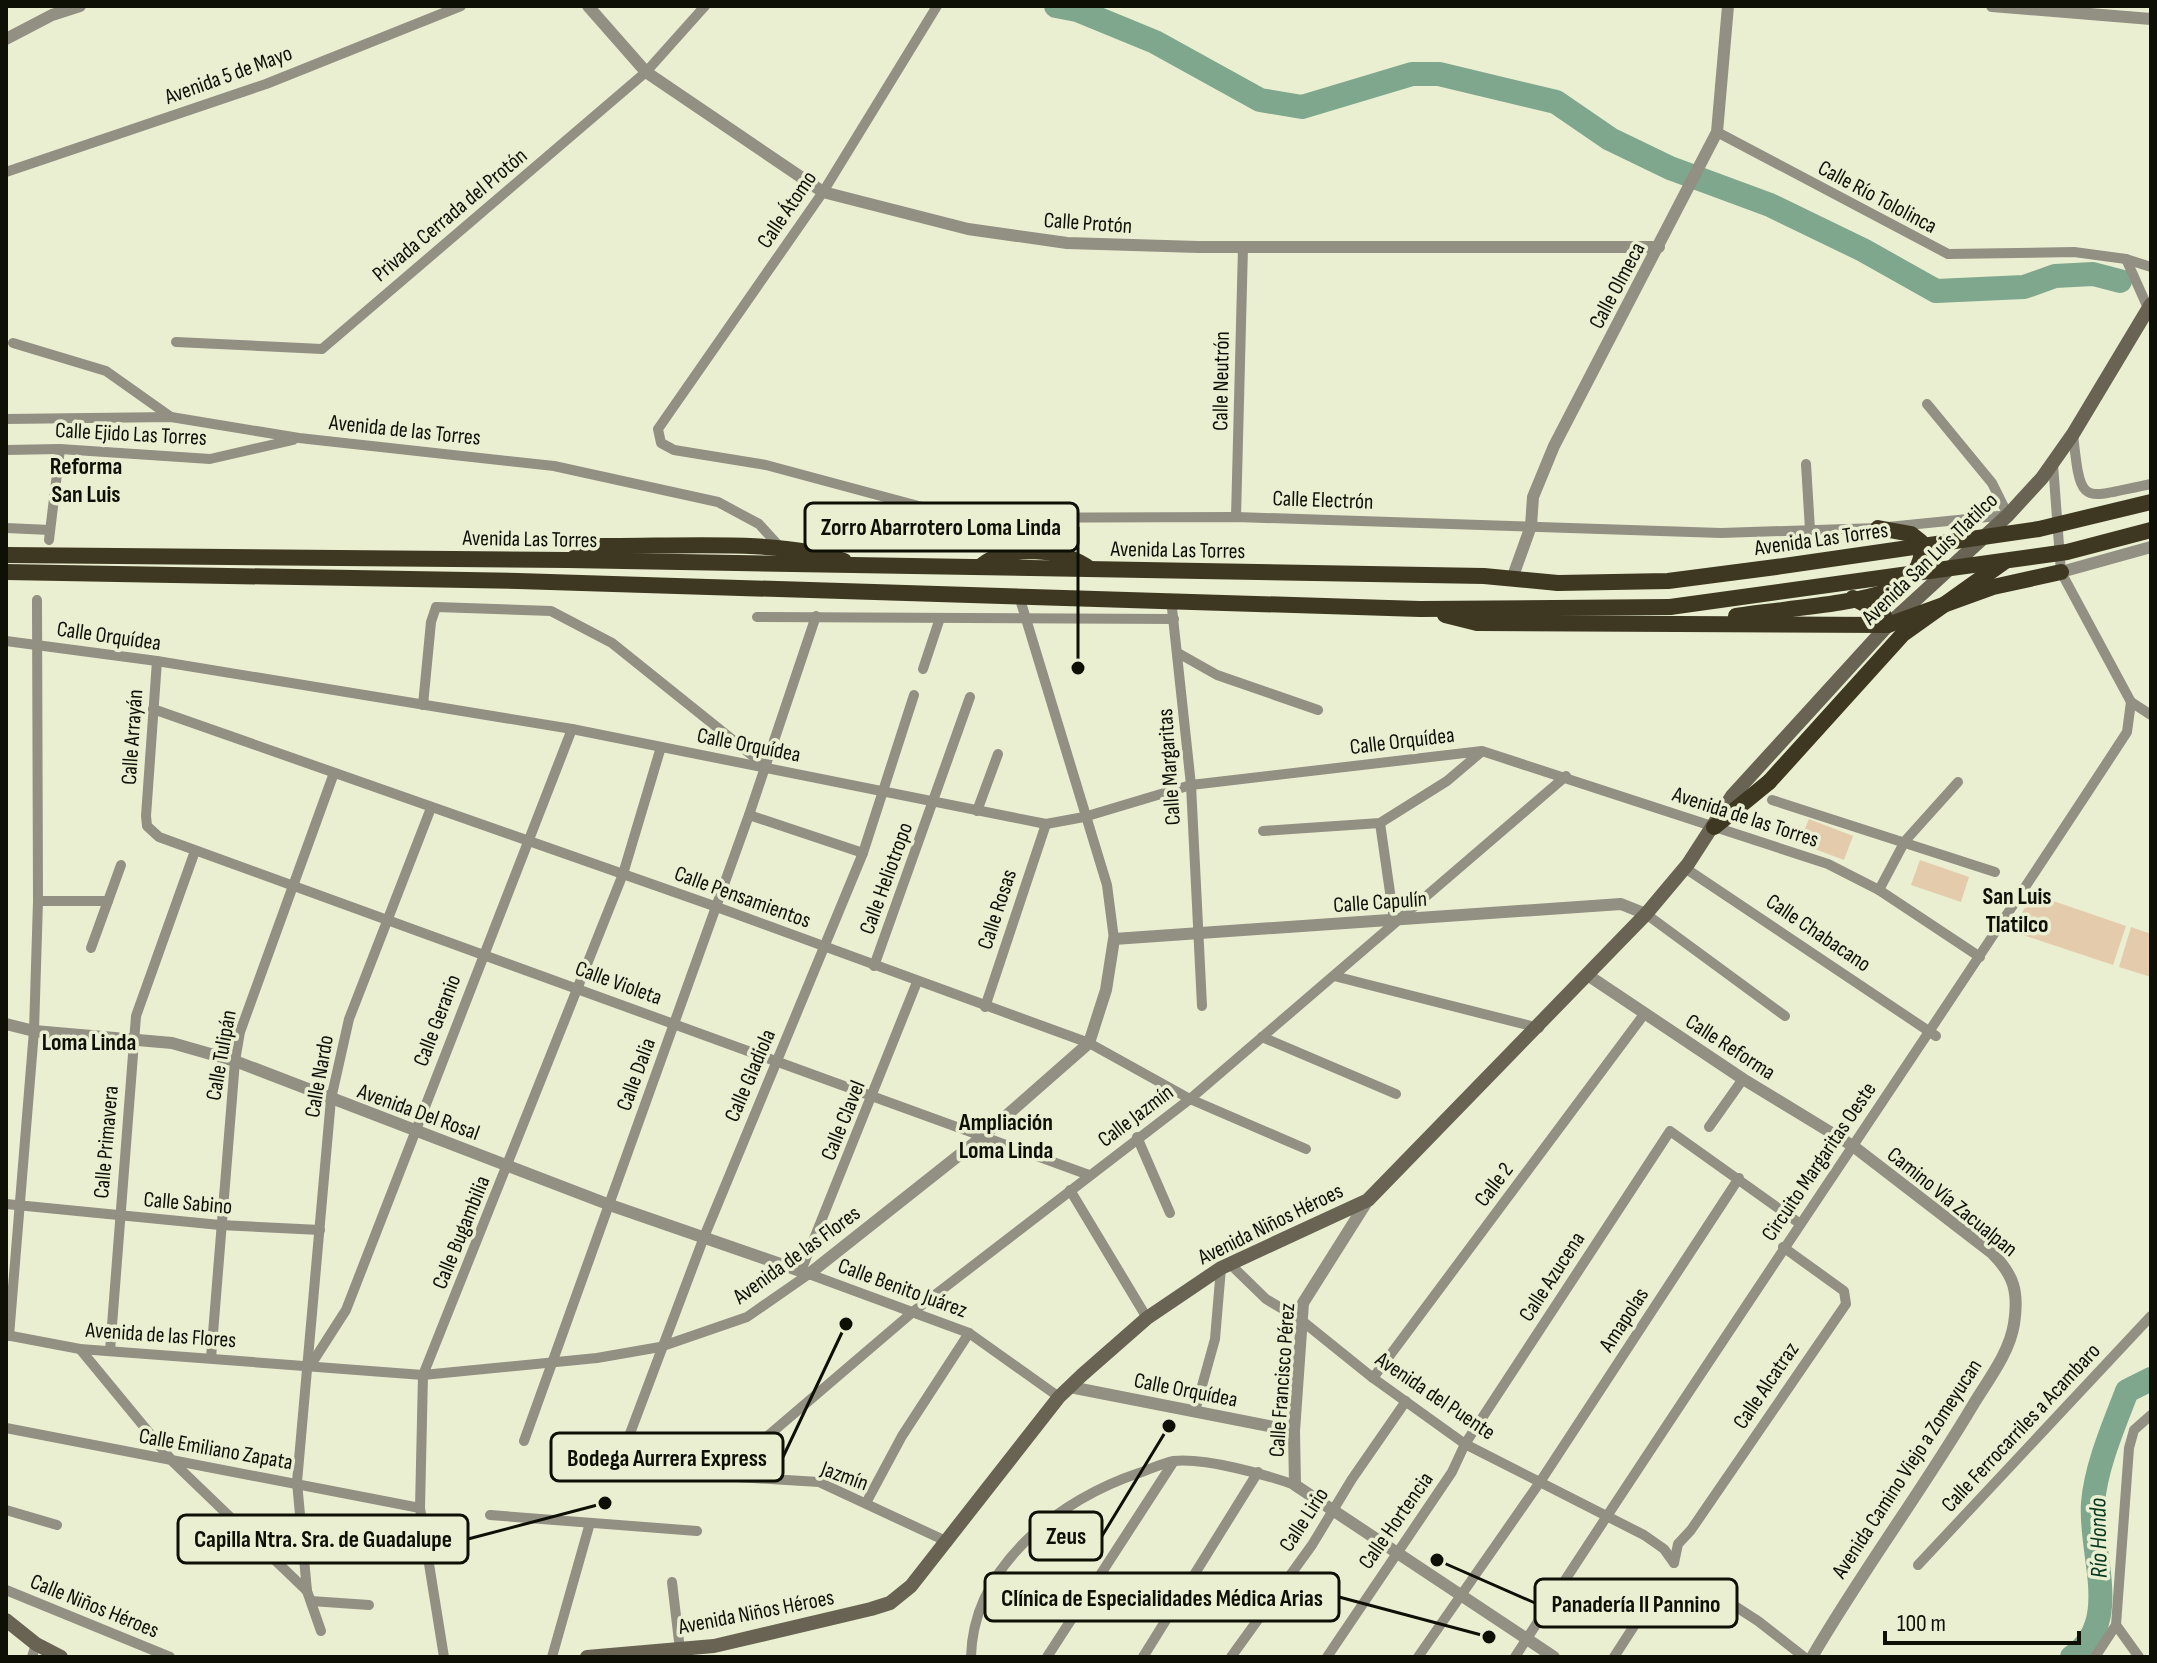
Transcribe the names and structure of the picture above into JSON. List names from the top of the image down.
{
  "streets": {
    "highway": ["Avenida Las Torres"],
    "main road": ["Avenida San Luis Tlatilco", "Avenida Niños Héroes"],
    "street": [
      "Avenida 5 de Mayo",
      "Calle Río Tololinca",
      "Calle Átomo",
      "Privada Cerrada del Protón",
      "Calle Protón",
      "Calle Olmeca",
      "Calle Neutrón",
      "Avenida de las Torres",
      "Calle Ejido Las Torres",
      "Calle Electrón",
      "Calle Orquídea",
      "Calle Arrayán",
      "Calle Margaritas",
      "Calle Heliotropo",
      "Calle Pensamientos",
      "Calle Capulín",
      "Calle Rosas",
      "Calle Chabacano",
      "Calle Violeta",
      "Calle Geranio",
      "Calle Reforma",
      "Calle Tulipán",
      "Calle Dalia",
      "Calle Gladiola",
      "Calle Nardo",
      "Avenida Del Rosal",
      "Calle Jazmín",
      "Calle Clavel",
      "Calle Primavera",
      "Circuito Margaritas Oeste",
      "Calle 2",
      "Camino Vía Zacualpan",
      "Calle Sabino",
      "Calle Bugambilia",
      "Avenida de las Flores",
      "Calle Azucena",
      "Calle Benito Juárez",
      "Amapolas",
      "Calle Francisco Pérez",
      "Calle Alcatraz",
      "Avenida del Puente",
      "Calle Ferrocarriles a Acambaro",
      "Calle Emiliano Zapata",
      "Avenida Camino Viejo a Zomeyucan",
      "Jazmín",
      "Calle Lirio",
      "Calle Hortencia",
      "Calle Niños Héroes"
    ]
  },
  "crossings": [
    ["Calle Río Tololinca", "Calle Olmeca"],
    ["Calle Átomo", "Calle Protón"],
    ["Calle Átomo", "Calle Electrón"],
    ["Privada Cerrada del Protón", "Calle Protón"],
    ["Calle Protón", "Calle Olmeca"],
    ["Calle Protón", "Calle Neutrón"],
    ["Calle Olmeca", "Calle Electrón"],
    ["Calle Olmeca", "Avenida Las Torres"],
    ["Calle Neutrón", "Calle Electrón"],
    ["Avenida de las Torres", "Calle Ejido Las Torres"],
    ["Avenida de las Torres", "Avenida San Luis Tlatilco"],
    ["Avenida de las Torres", "Calle Orquídea"],
    ["Avenida de las Torres", "Calle Jazmín"],
    ["Avenida de las Torres", "Circuito Margaritas Oeste"],
    ["Avenida de las Torres", "Avenida Niños Héroes"],
    ["Calle Electrón", "Avenida San Luis Tlatilco"],
    ["Avenida Las Torres", "Calle Margaritas"],
    ["Avenida San Luis Tlatilco", "Avenida Niños Héroes"],
    ["Calle Orquídea", "Calle Arrayán"],
    ["Calle Orquídea", "Calle Margaritas"],
    ["Calle Orquídea", "Calle Heliotropo"],
    ["Calle Orquídea", "Calle Rosas"],
    ["Calle Orquídea", "Calle Geranio"],
    ["Calle Orquídea", "Calle Dalia"],
    ["Calle Orquídea", "Calle Gladiola"],
    ["Calle Orquídea", "Avenida Niños Héroes"],
    ["Calle Orquídea", "Calle Bugambilia"],
    ["Calle Orquídea", "Calle Benito Juárez"],
    ["Calle Orquídea", "Calle Francisco Pérez"],
    ["Calle Arrayán", "Calle Pensamientos"],
    ["Calle Arrayán", "Calle Violeta"],
    ["Calle Margaritas", "Calle Capulín"],
    ["Calle Heliotropo", "Calle Pensamientos"],
    ["Calle Pensamientos", "Calle Rosas"],
    ["Calle Pensamientos", "Calle Geranio"],
    ["Calle Pensamientos", "Calle Tulipán"],
    ["Calle Pensamientos", "Calle Dalia"],
    ["Calle Pensamientos", "Calle Gladiola"],
    ["Calle Pensamientos", "Calle Nardo"],
    ["Calle Pensamientos", "Calle Jazmín"],
    ["Calle Pensamientos", "Calle Clavel"],
    ["Calle Pensamientos", "Calle Bugambilia"],
    ["Calle Pensamientos", "Avenida de las Flores"],
    ["Calle Capulín", "Calle Jazmín"],
    ["Calle Capulín", "Avenida Niños Héroes"],
    ["Calle Chabacano", "Circuito Margaritas Oeste"],
    ["Calle Chabacano", "Avenida Niños Héroes"],
    ["Calle Violeta", "Calle Geranio"],
    ["Calle Violeta", "Calle Tulipán"],
    ["Calle Violeta", "Calle Dalia"],
    ["Calle Violeta", "Calle Gladiola"],
    ["Calle Violeta", "Calle Nardo"],
    ["Calle Violeta", "Calle Jazmín"],
    ["Calle Violeta", "Calle Clavel"],
    ["Calle Violeta", "Calle Primavera"],
    ["Calle Violeta", "Calle Bugambilia"],
    ["Calle Violeta", "Avenida de las Flores"],
    ["Calle Geranio", "Calle Nardo"],
    ["Calle Geranio", "Avenida Del Rosal"],
    ["Calle Geranio", "Avenida de las Flores"],
    ["Calle Reforma", "Circuito Margaritas Oeste"],
    ["Calle Reforma", "Calle 2"],
    ["Calle Reforma", "Camino Vía Zacualpan"],
    ["Calle Reforma", "Avenida Niños Héroes"],
    ["Calle Tulipán", "Avenida Del Rosal"],
    ["Calle Tulipán", "Calle Sabino"],
    ["Calle Tulipán", "Avenida de las Flores"],
    ["Calle Dalia", "Avenida Del Rosal"],
    ["Calle Dalia", "Avenida de las Flores"],
    ["Calle Gladiola", "Avenida Del Rosal"],
    ["Calle Gladiola", "Avenida de las Flores"],
    ["Calle Nardo", "Avenida Del Rosal"],
    ["Calle Nardo", "Calle Sabino"],
    ["Calle Nardo", "Avenida de las Flores"],
    ["Calle Nardo", "Calle Emiliano Zapata"],
    ["Avenida Del Rosal", "Calle Clavel"],
    ["Avenida Del Rosal", "Calle Primavera"],
    ["Avenida Del Rosal", "Calle Bugambilia"],
    ["Avenida Del Rosal", "Avenida de las Flores"],
    ["Avenida Del Rosal", "Calle Benito Juárez"],
    ["Calle Jazmín", "Calle Benito Juárez"],
    ["Calle Jazmín", "Jazmín"],
    ["Calle Clavel", "Avenida de las Flores"],
    ["Calle Clavel", "Calle Benito Juárez"],
    ["Calle Primavera", "Calle Sabino"],
    ["Calle Primavera", "Avenida de las Flores"],
    ["Circuito Margaritas Oeste", "Camino Vía Zacualpan"],
    ["Circuito Margaritas Oeste", "Calle Alcatraz"],
    ["Circuito Margaritas Oeste", "Avenida del Puente"],
    ["Calle 2", "Avenida del Puente"],
    ["Camino Vía Zacualpan", "Avenida Camino Viejo a Zomeyucan"],
    ["Avenida Niños Héroes", "Calle Benito Juárez"],
    ["Avenida Niños Héroes", "Calle Francisco Pérez"],
    ["Avenida Niños Héroes", "Avenida del Puente"],
    ["Avenida Niños Héroes", "Jazmín"],
    ["Calle Bugambilia", "Avenida de las Flores"],
    ["Calle Bugambilia", "Calle Emiliano Zapata"],
    ["Avenida de las Flores", "Calle Benito Juárez"],
    ["Calle Azucena", "Amapolas"],
    ["Calle Azucena", "Avenida del Puente"],
    ["Calle Azucena", "Calle Hortencia"],
    ["Amapolas", "Avenida del Puente"],
    ["Calle Francisco Pérez", "Avenida del Puente"],
    ["Calle Alcatraz", "Avenida del Puente"],
    ["Avenida del Puente", "Calle Lirio"],
    ["Avenida del Puente", "Calle Hortencia"]
  ],
  "districts": [
    "Reforma San Luis",
    "San Luis Tlatilco",
    "Loma Linda",
    "Ampliación Loma Linda"
  ],
  "water": ["Río Hondo"],
  "places": [
    "Zorro Abarrotero Loma Linda",
    "Bodega Aurrera Express",
    "Zeus",
    "Capilla Ntra. Sra. de Guadalupe",
    "Panadería Il Pannino",
    "Clínica de Especialidades Médica Arias"
  ],
  "scale_bar": "100 m"
}
